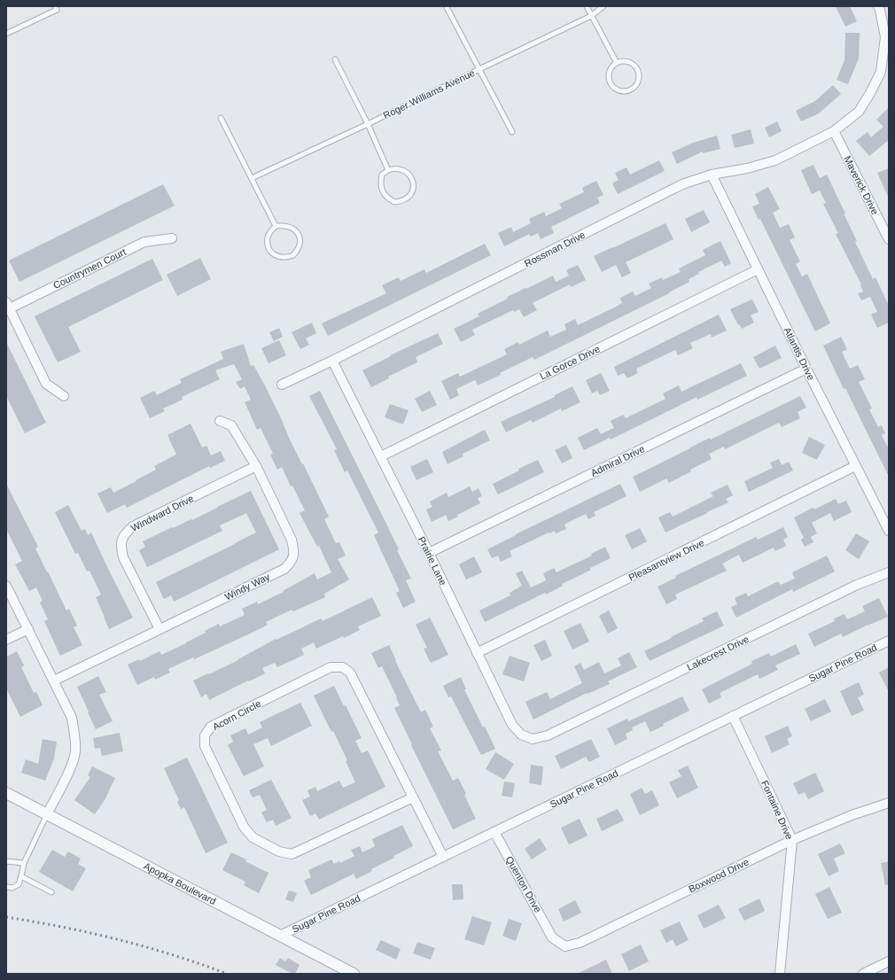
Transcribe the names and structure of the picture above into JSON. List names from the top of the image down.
{
  "streets": {
    "street": [
      "Maverick Drive",
      "Rossman Drive",
      "Countrymen Court",
      "Atlantis Drive",
      "La Gorce Drive",
      "Admiral Drive",
      "Windward Drive",
      "Pleasantview Drive",
      "Prairie Lane",
      "Windy Way",
      "Lakecrest Drive",
      "Sugar Pine Road",
      "Acorn Circle",
      "Fontaine Drive",
      "Boxwood Drive",
      "Apopka Boulevard",
      "Quenton Drive"
    ],
    "lane": ["Roger Williams Avenue"]
  },
  "crossings": [
    ["Maverick Drive", "Rossman Drive"],
    ["Rossman Drive", "Atlantis Drive"],
    ["Rossman Drive", "Prairie Lane"],
    ["Atlantis Drive", "La Gorce Drive"],
    ["Atlantis Drive", "Admiral Drive"],
    ["Atlantis Drive", "Pleasantview Drive"],
    ["La Gorce Drive", "Prairie Lane"],
    ["Admiral Drive", "Prairie Lane"],
    ["Windward Drive", "Windy Way"],
    ["Pleasantview Drive", "Prairie Lane"],
    ["Prairie Lane", "Lakecrest Drive"],
    ["Sugar Pine Road", "Acorn Circle"],
    ["Sugar Pine Road", "Fontaine Drive"],
    ["Sugar Pine Road", "Apopka Boulevard"],
    ["Sugar Pine Road", "Quenton Drive"],
    ["Fontaine Drive", "Boxwood Drive"],
    ["Boxwood Drive", "Quenton Drive"]
  ]
}
